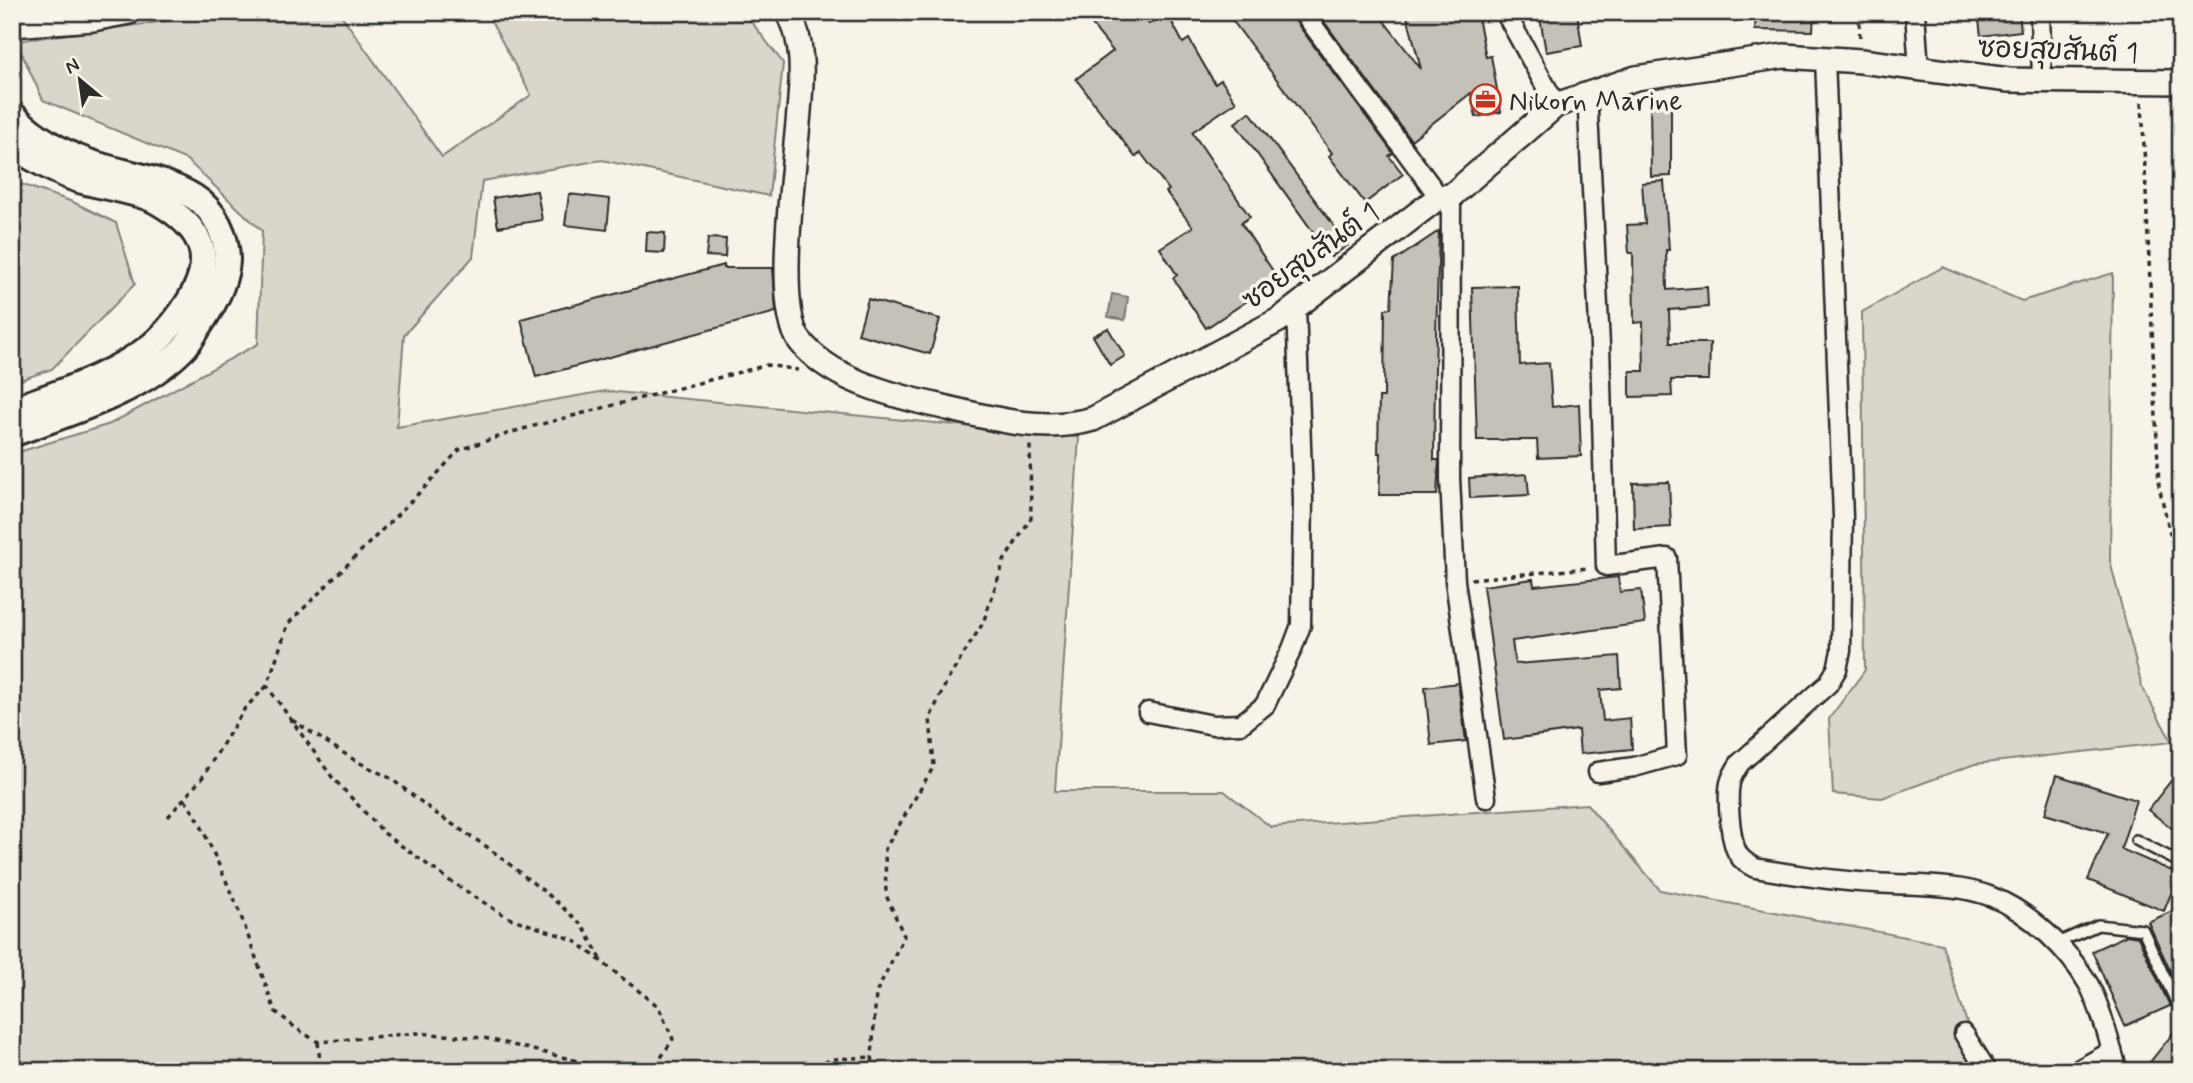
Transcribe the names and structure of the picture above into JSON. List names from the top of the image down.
{
  "streets": {
    "street": ["ซอยสุขสันต์ 1"]
  },
  "places": {
    "office": ["Nikorn Marine"]
  },
  "north": "top left"
}
